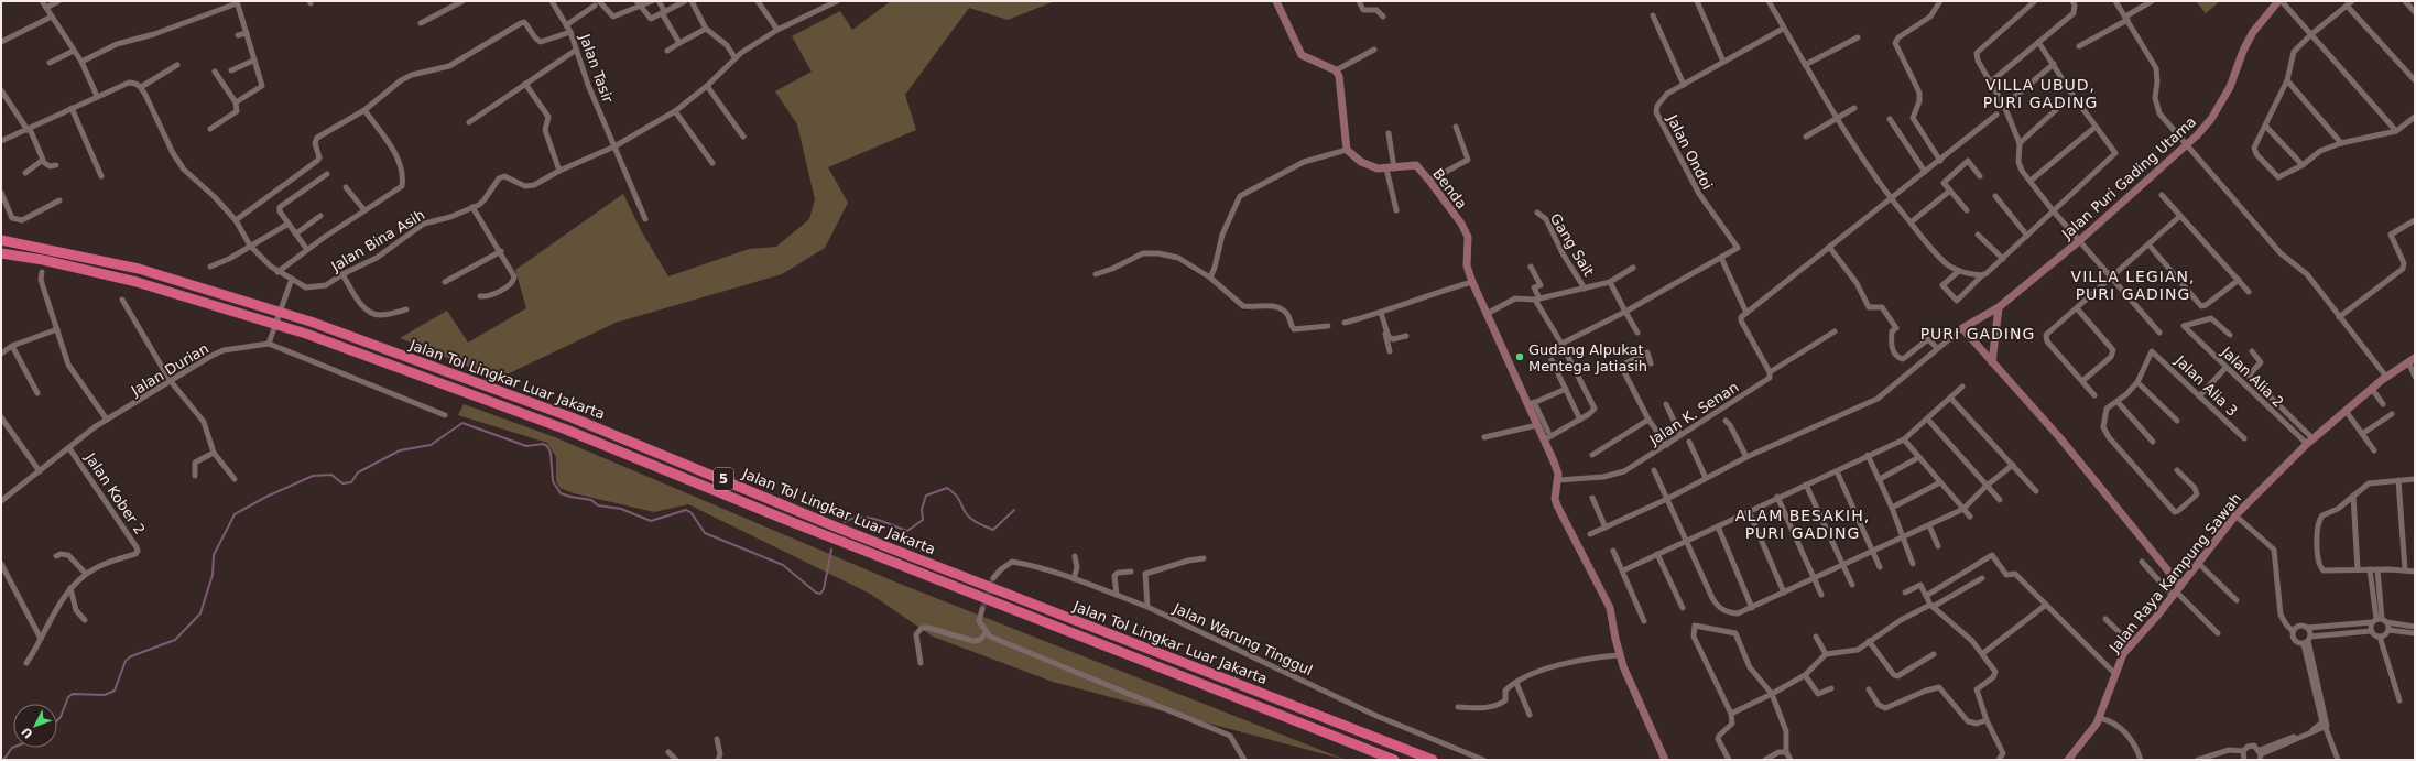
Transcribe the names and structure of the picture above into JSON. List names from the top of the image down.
{
  "streets": {
    "highway": ["Jalan Tol Lingkar Luar Jakarta", "5"],
    "street": [
      "Jalan Tasir",
      "Jalan Ondoi",
      "Jalan Puri Gading Utama",
      "Benda",
      "Jalan Bina Asih",
      "Gang Sait",
      "Jalan Durian",
      "Jalan Alia 2",
      "Jalan Alia 3",
      "Jalan K. Senan",
      "Jalan Kober 2",
      "Jalan Raya Kampung Sawah",
      "Jalan Warung Tinggul"
    ]
  },
  "crossings": [
    ["Jalan Tasir", "Jalan Bina Asih"],
    ["Benda", "Jalan K. Senan"],
    ["Jalan Durian", "Jalan Kober 2"],
    ["Jalan Alia 2", "Jalan Raya Kampung Sawah"]
  ],
  "districts": [
    "VILLA UBUD, PURI GADING",
    "VILLA LEGIAN, PURI GADING",
    "PURI GADING",
    "ALAM BESAKIH, PURI GADING"
  ],
  "places": ["Gudang Alpukat Mentega Jatiasih"],
  "north": "bottom left"
}
